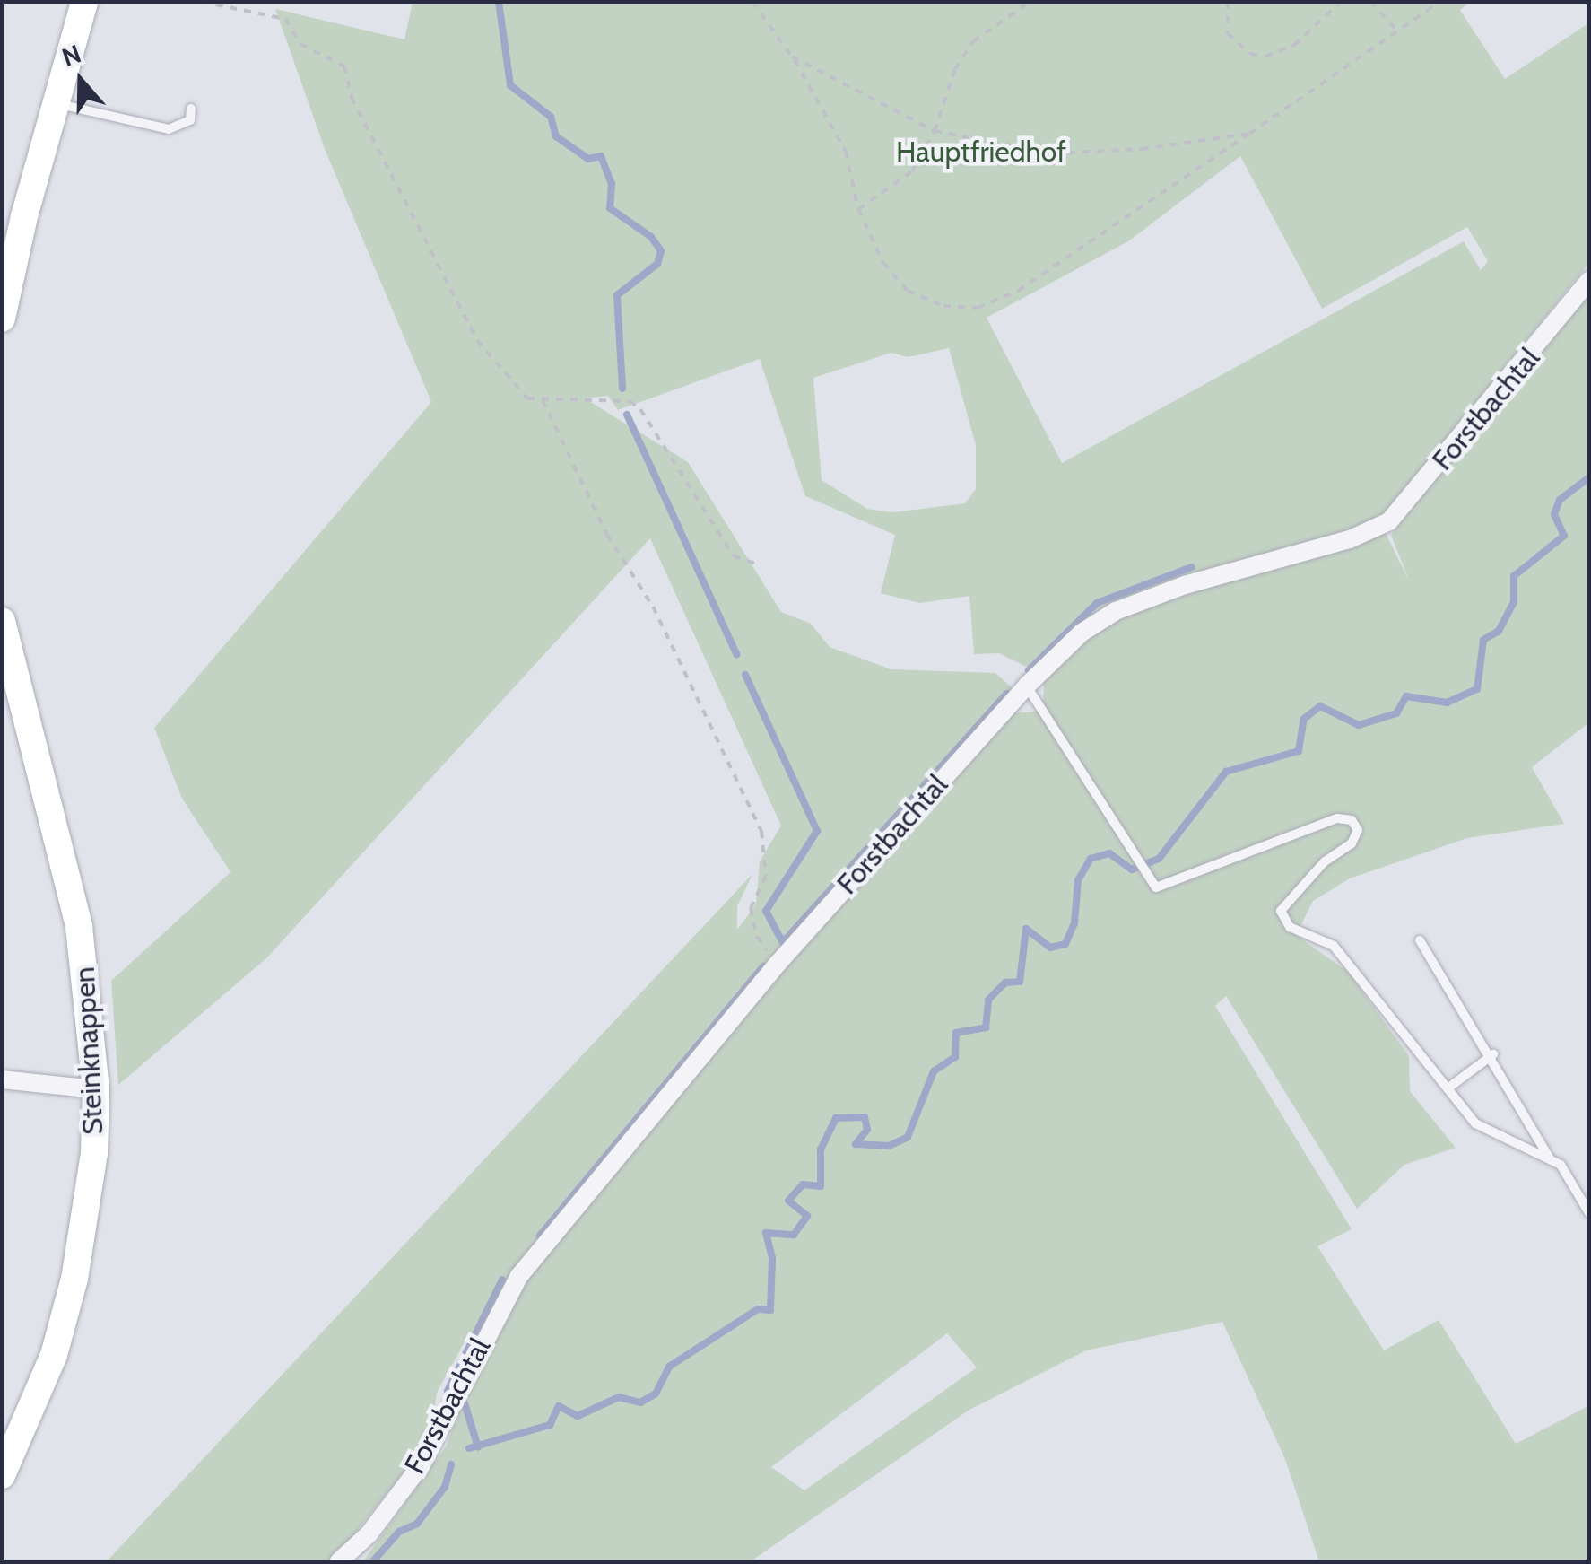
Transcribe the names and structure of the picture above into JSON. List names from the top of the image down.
{
  "streets": {
    "street": ["Forstbachtal", "Steinknappen"]
  },
  "parks": ["Hauptfriedhof"],
  "north": "top"
}
